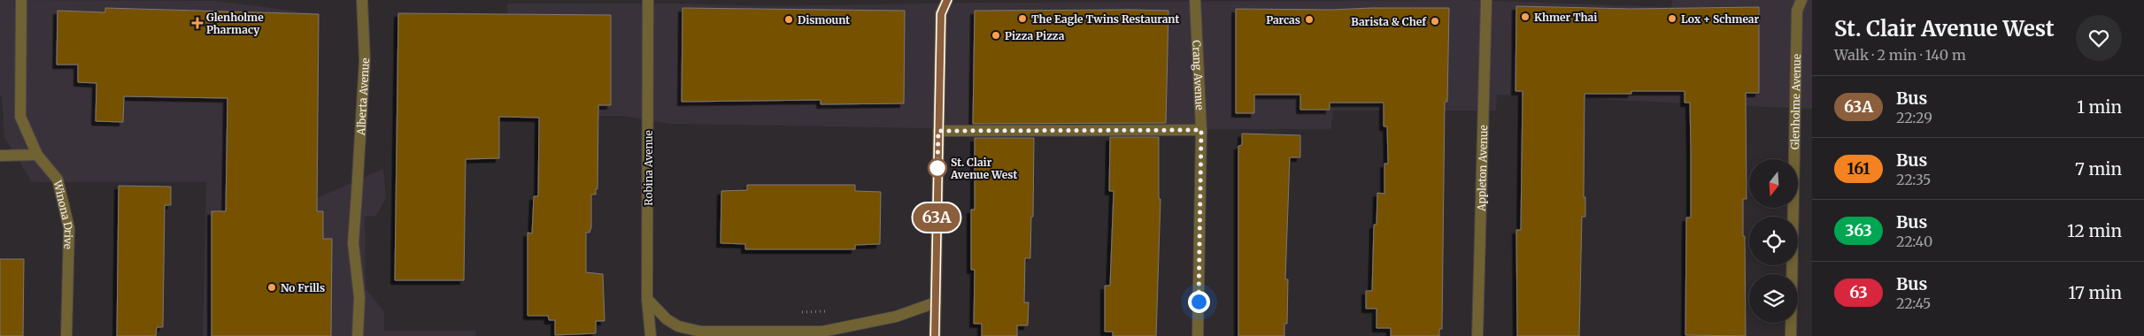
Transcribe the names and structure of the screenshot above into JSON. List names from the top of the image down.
{
  "streets": {
    "street": [
      "Crang Avenue",
      "Alberta Avenue",
      "Glenholme Avenue",
      "Robina Avenue",
      "Appleton Avenue",
      "Winona Drive"
    ]
  },
  "places": {
    "other": [
      "Khmer Thai",
      "The Eagle Twins Restaurant",
      "Lox + Schmear",
      "Dismount",
      "Parcas",
      "Barista & Chef",
      "Pizza Pizza",
      "St. Clair Avenue West",
      "No Frills"
    ],
    "health": ["Glenholme Pharmacy"]
  },
  "lines": ["bus line 63A"],
  "north": "bottom",
  "page": {
    "on_map": "63A",
    "heading": ["St. Clair Avenue West", "Walk · 2 min · 140 m"],
    "list": [
      {
        "mark": "63A",
        "name": "Bus",
        "note": "22:29",
        "value": "1 min"
      },
      {
        "mark": "161",
        "name": "Bus",
        "note": "22:35",
        "value": "7 min"
      },
      {
        "mark": "363",
        "name": "Bus",
        "note": "22:40",
        "value": "12 min"
      },
      {
        "mark": "63",
        "name": "Bus",
        "note": "22:45",
        "value": "17 min"
      }
    ]
  }
}
